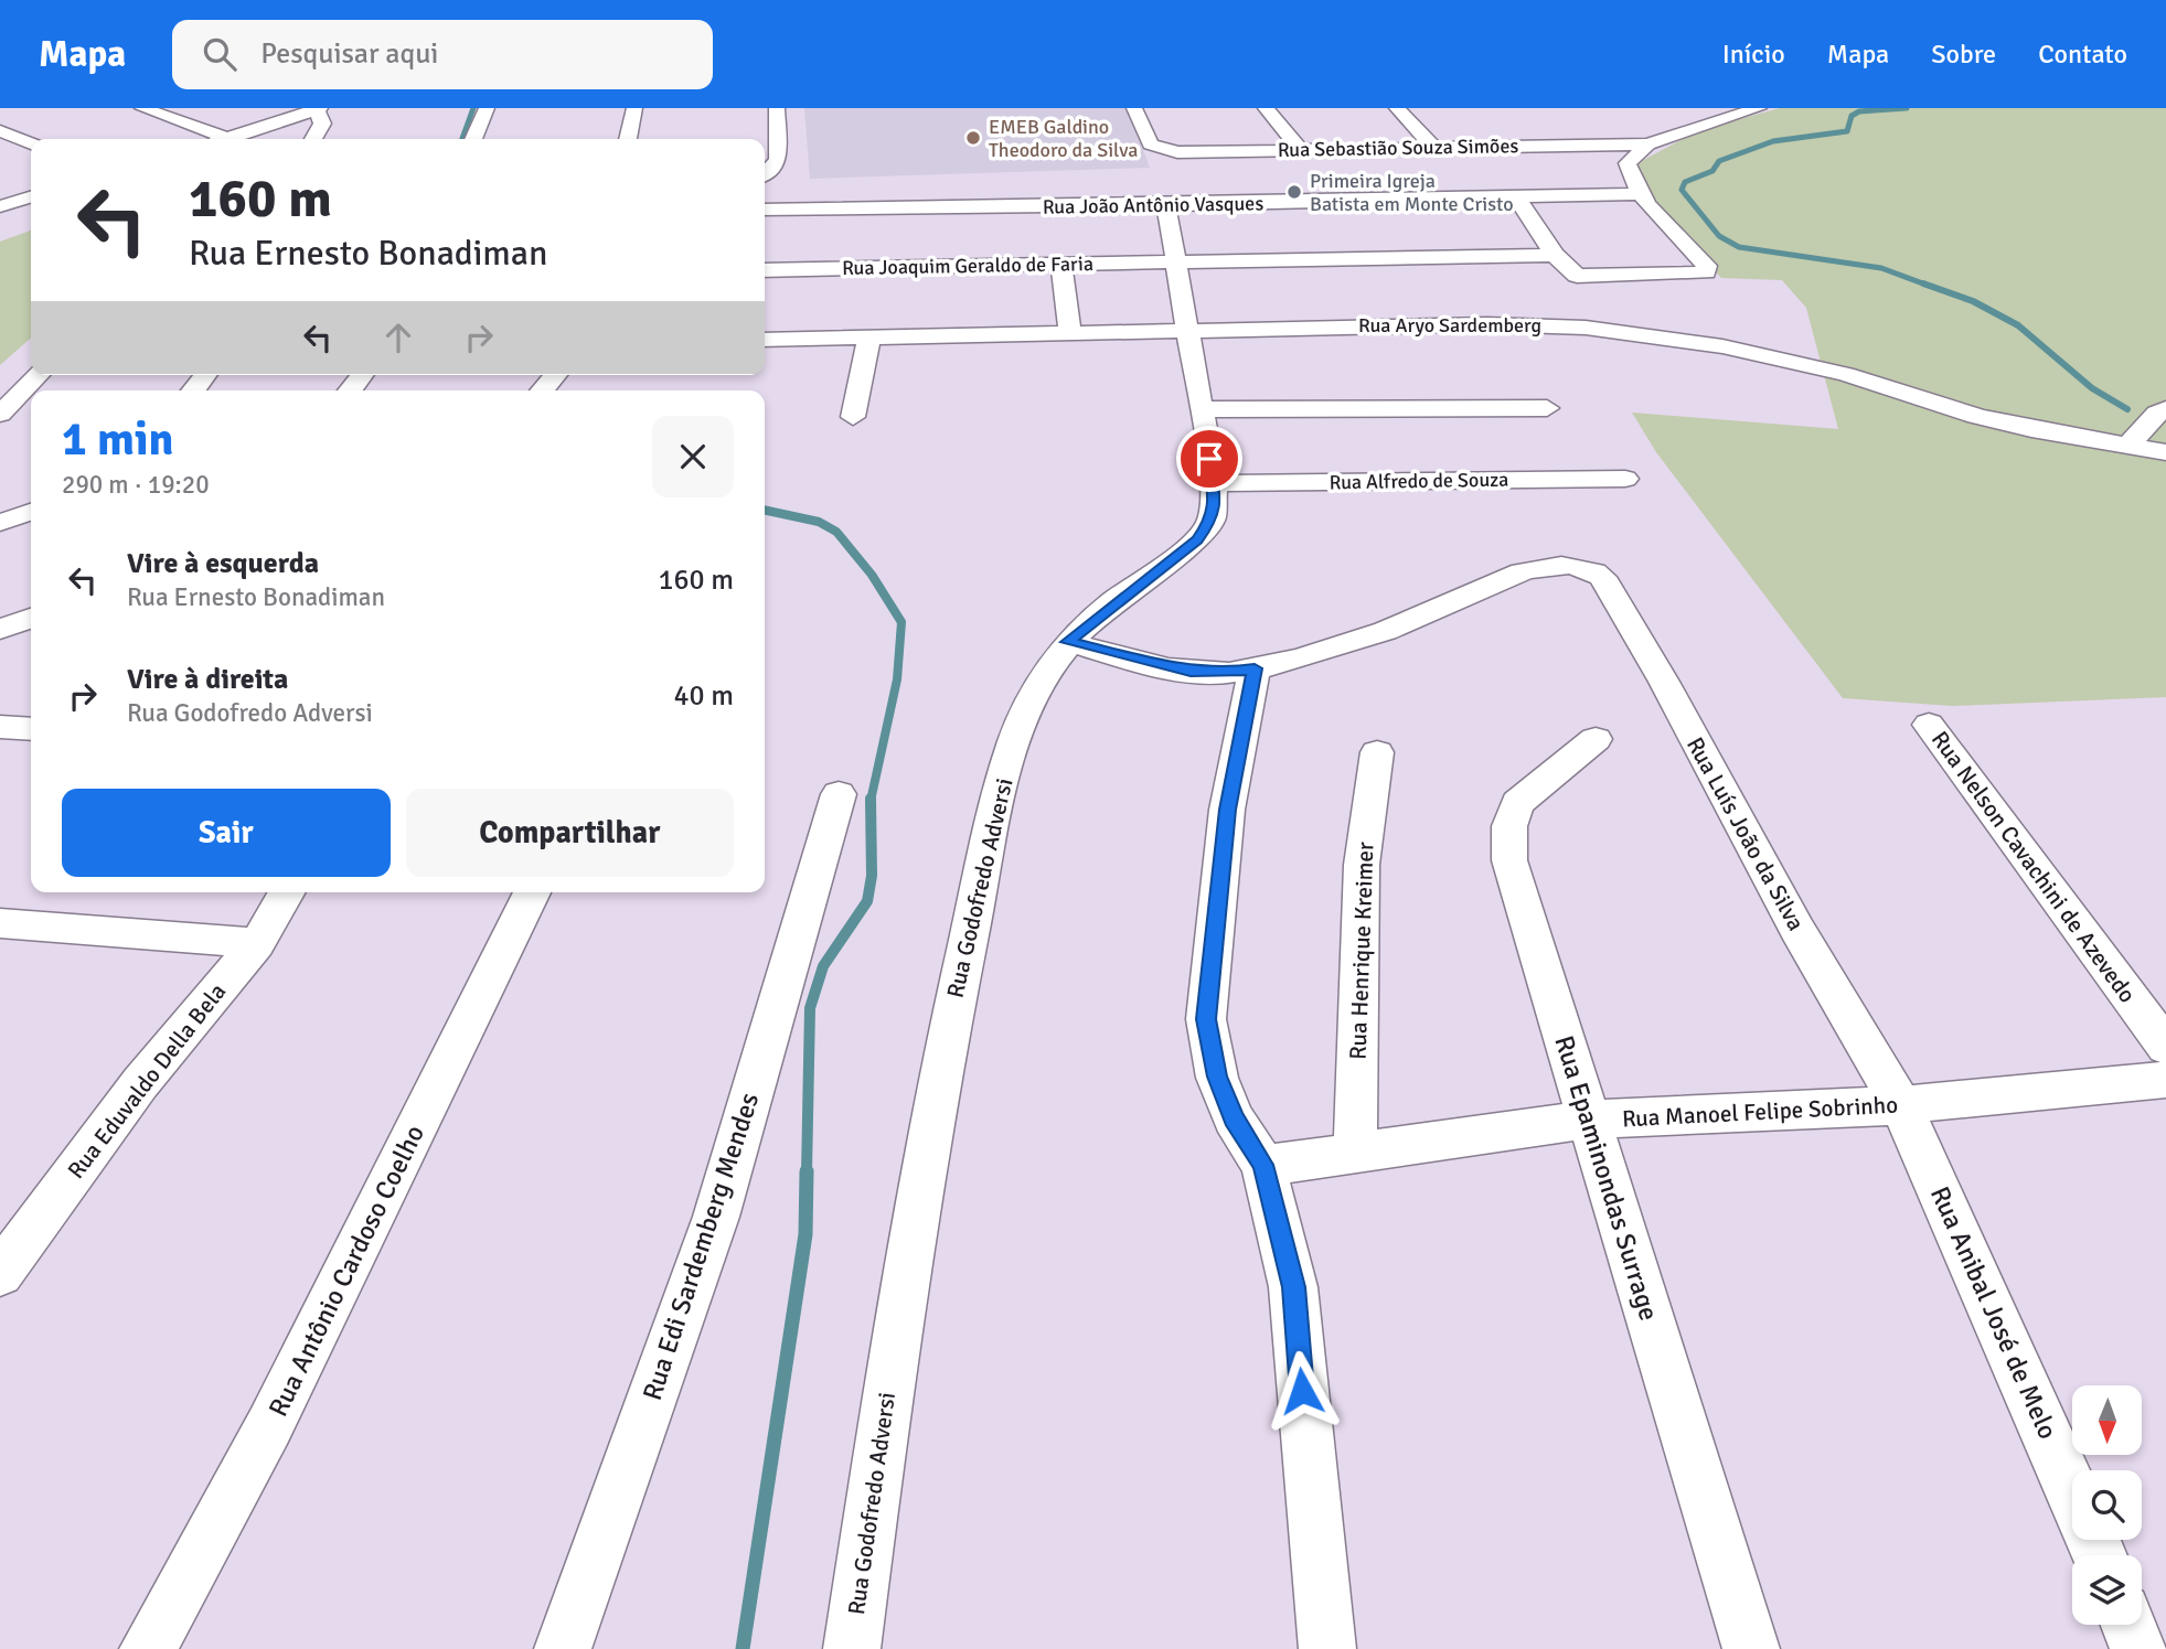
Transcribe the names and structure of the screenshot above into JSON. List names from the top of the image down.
{
  "streets": {
    "street": [
      "Rua Sebastião Souza Simões",
      "Rua João Antônio Vasques",
      "Rua Joaquim Geraldo de Faria",
      "Rua Aryo Sardemberg",
      "Rua Alfredo de Souza",
      "Rua Luís João da Silva",
      "Rua Nelson Cavachini de Azevedo",
      "Rua Godofredo Adversi",
      "Rua Henrique Kreimer",
      "Rua Eduvaldo Della Bela",
      "Rua Manoel Felipe Sobrinho",
      "Rua Epaminondas Surrage",
      "Rua Edi Sardemberg Mendes",
      "Rua Antônio Cardoso Coelho",
      "Rua Anibal José de Melo"
    ]
  },
  "crossings": [
    ["Rua João Antônio Vasques", "Rua Godofredo Adversi"],
    ["Rua Joaquim Geraldo de Faria", "Rua Godofredo Adversi"],
    ["Rua Aryo Sardemberg", "Rua Godofredo Adversi"],
    ["Rua Alfredo de Souza", "Rua Godofredo Adversi"],
    ["Rua Luís João da Silva", "Rua Manoel Felipe Sobrinho"],
    ["Rua Luís João da Silva", "Rua Anibal José de Melo"],
    ["Rua Henrique Kreimer", "Rua Manoel Felipe Sobrinho"],
    ["Rua Manoel Felipe Sobrinho", "Rua Epaminondas Surrage"],
    ["Rua Manoel Felipe Sobrinho", "Rua Anibal José de Melo"]
  ],
  "places": ["EMEB Galdino Theodoro da Silva", "Primeira Igreja Batista em Monte Cristo"],
  "north": "bottom",
  "page": {
    "header": "Mapa",
    "search": "Pesquisar aqui",
    "nav": [
      "Início",
      "Mapa",
      "Sobre",
      "Contato"
    ],
    "turn": ["160 m", "Rua Ernesto Bonadiman"],
    "heading": ["1 min", "290 m · 19:20"],
    "list": [
      {
        "name": "Vire à esquerda",
        "note": "Rua Ernesto Bonadiman",
        "value": "160 m"
      },
      {
        "name": "Vire à direita",
        "note": "Rua Godofredo Adversi",
        "value": "40 m"
      }
    ],
    "buttons": ["Sair", "Compartilhar"]
  }
}
